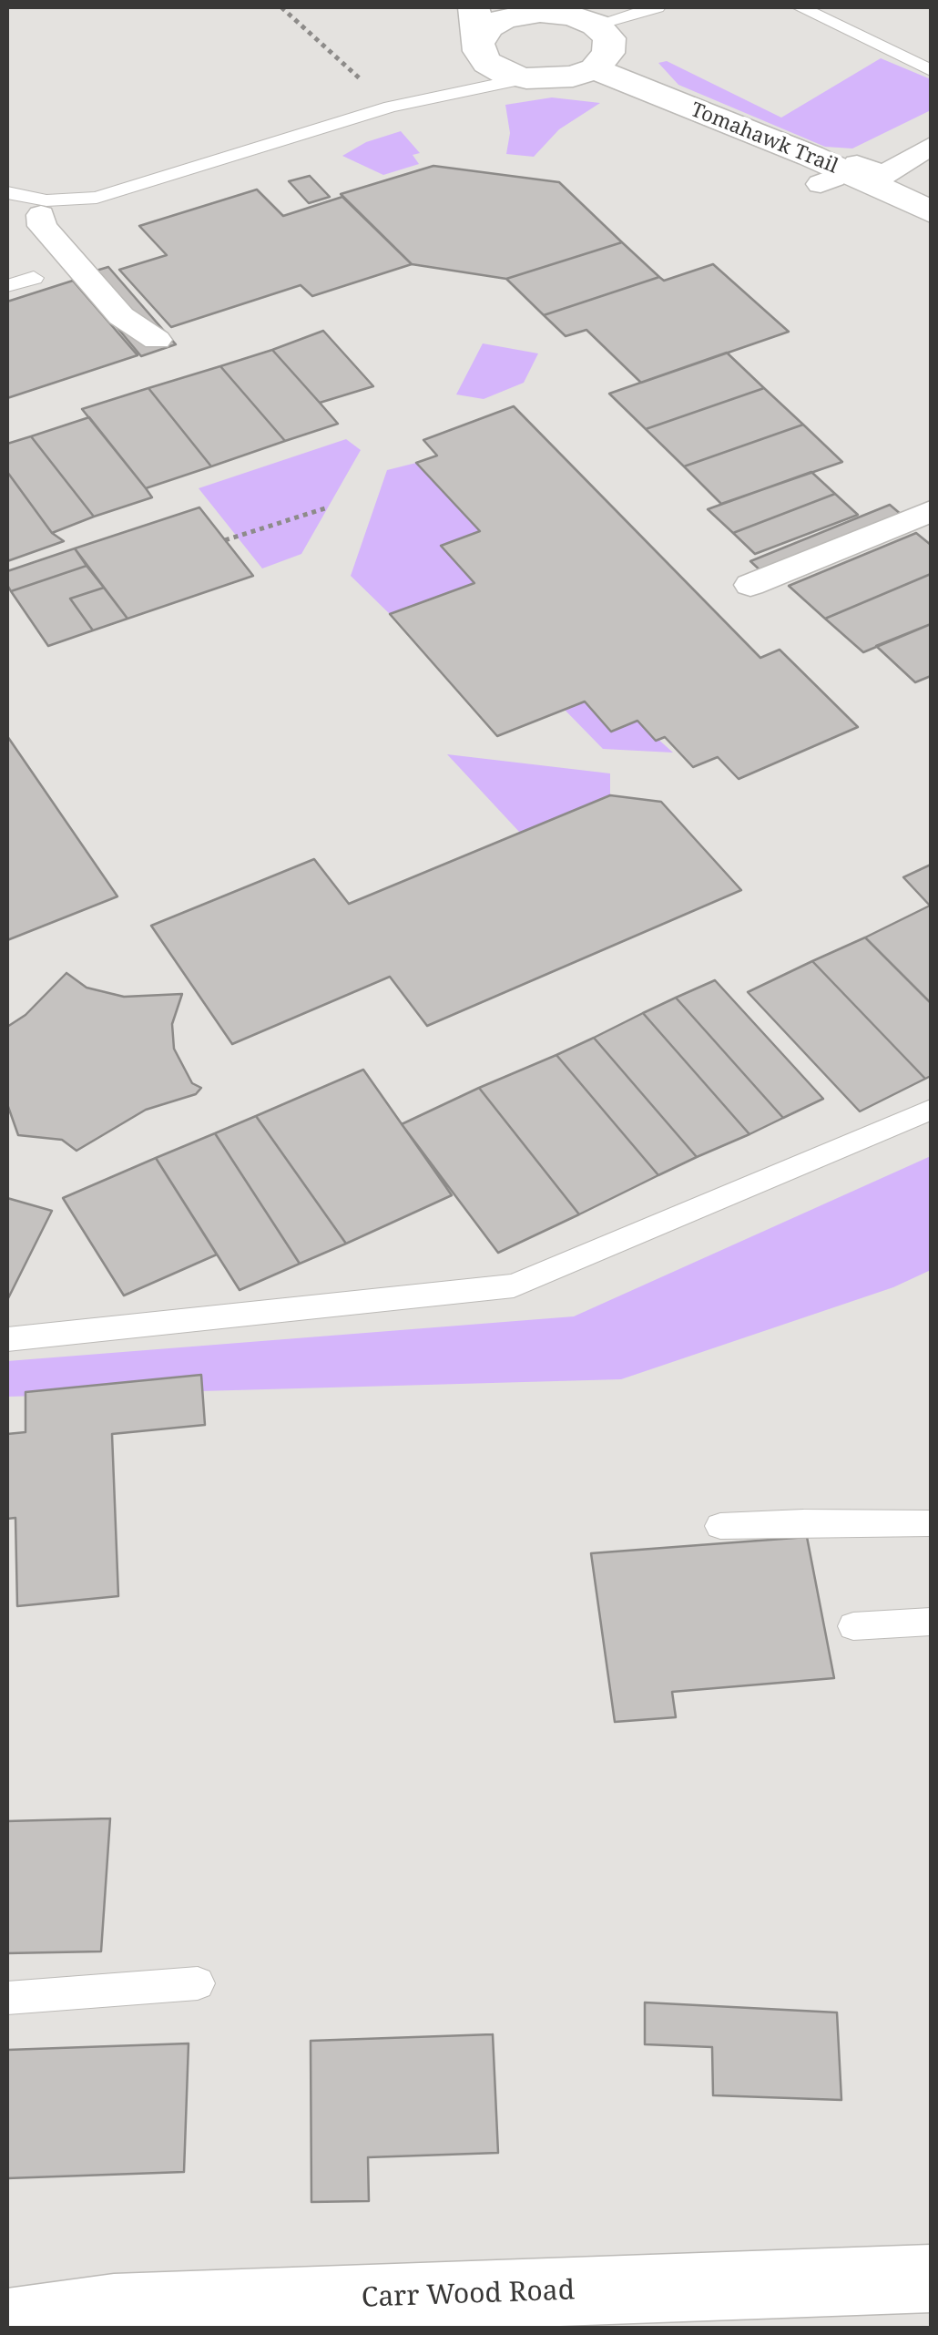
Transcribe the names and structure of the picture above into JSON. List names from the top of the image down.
{
  "streets": {
    "street": ["Tomahawk Trail", "Carr Wood Road"]
  }
}
